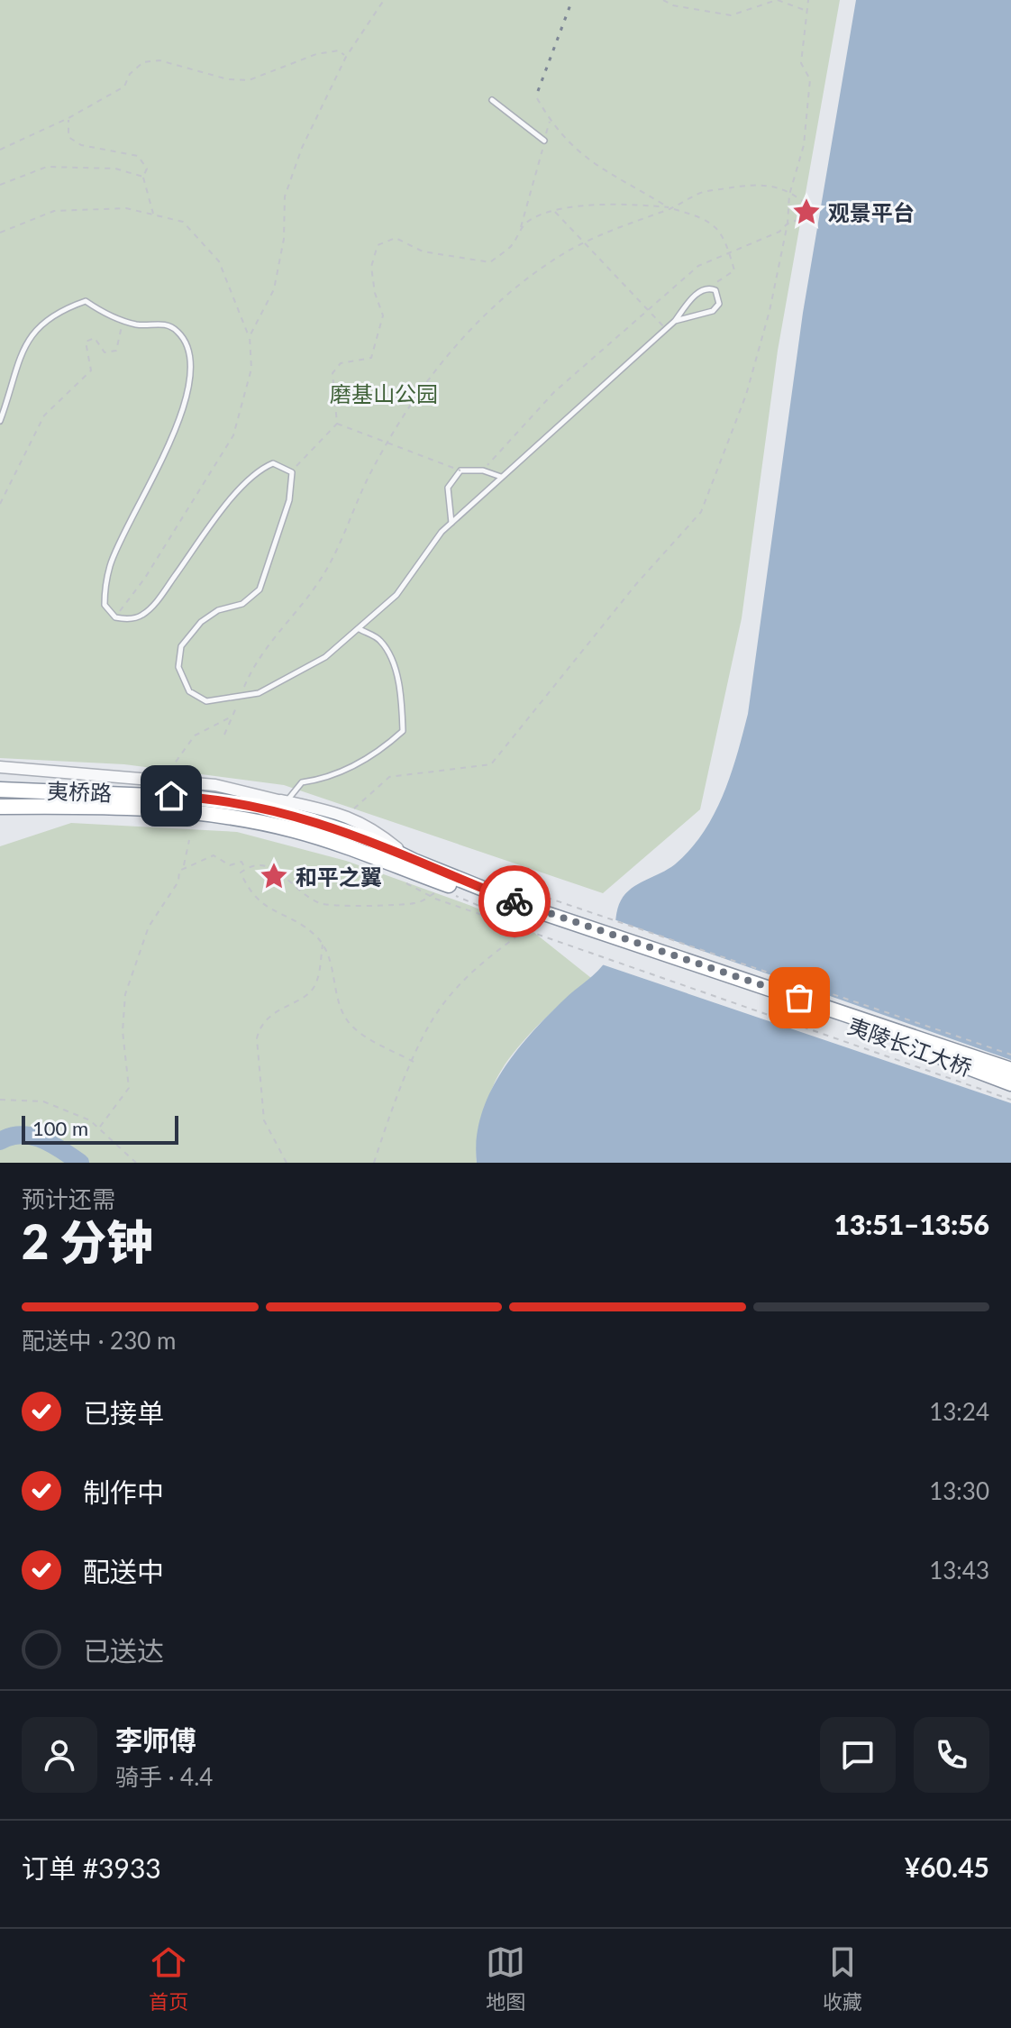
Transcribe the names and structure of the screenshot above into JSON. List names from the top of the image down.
{
  "streets": {
    "highway": ["夷桥路", "夷陵长江大桥"]
  },
  "crossings": [
    ["夷桥路", "夷陵长江大桥"]
  ],
  "parks": ["磨基山公园"],
  "places": {
    "place": ["观景平台", "和平之翼"]
  },
  "scale_bar": "100 m",
  "page": {
    "scale": "100 m",
    "heading": ["2 分钟", "预计还需", "13:51–13:56"],
    "panel": [
      "李师傅",
      "骑手 · 4.4",
      "订单 #3933",
      "¥60.45"
    ],
    "bar": "配送中 · 230 m",
    "list": [
      ["已接单", "13:24"],
      ["制作中", "13:30"],
      ["配送中", "13:43"],
      "已送达"
    ],
    "tabs": ["首页", "地图", "收藏"]
  }
}
